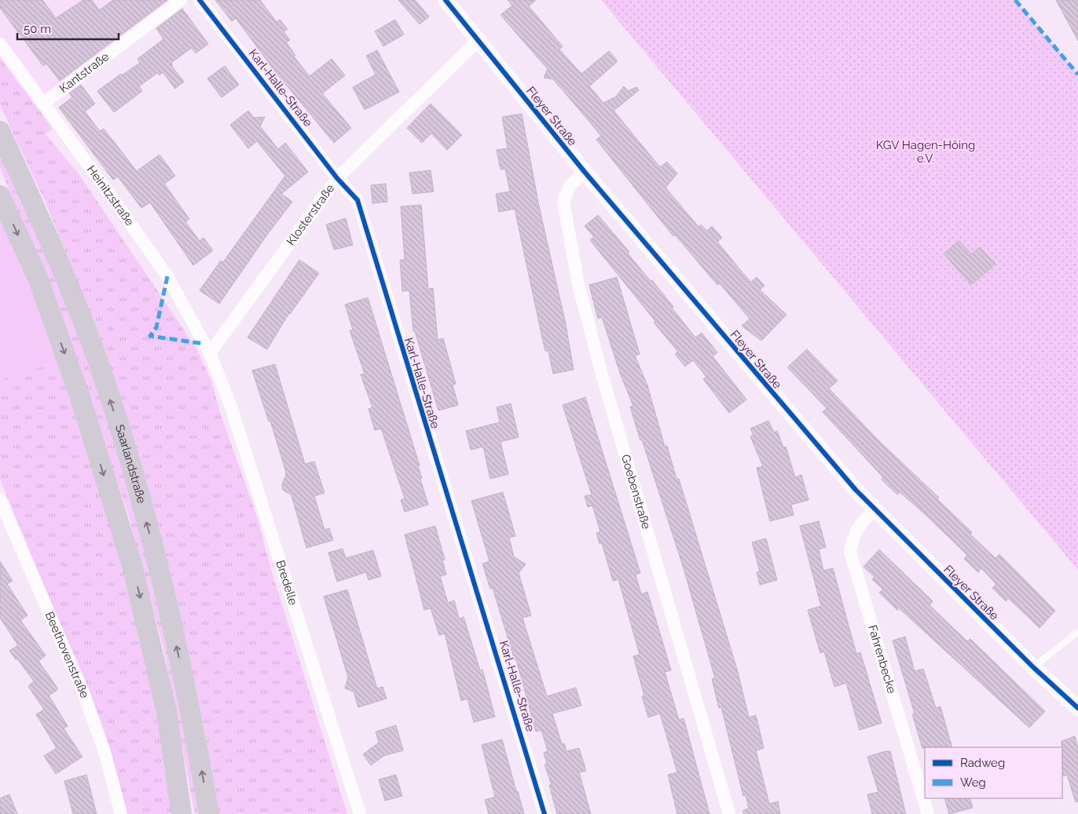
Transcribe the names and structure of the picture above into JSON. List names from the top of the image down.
{
  "streets": {
    "highway": ["Saarlandstraße"],
    "street": [
      "Kantstraße",
      "Karl-Halle-Straße",
      "Fleyer Straße",
      "Heinitzstraße",
      "Klosterstraße",
      "Goebenstraße",
      "Bredelle",
      "Beethovenstraße",
      "Fahrenbecke"
    ]
  },
  "crossings": [
    ["Kantstraße", "Heinitzstraße"],
    ["Karl-Halle-Straße", "Klosterstraße"],
    ["Fleyer Straße", "Klosterstraße"],
    ["Fleyer Straße", "Goebenstraße"],
    ["Fleyer Straße", "Fahrenbecke"],
    ["Heinitzstraße", "Klosterstraße"],
    ["Heinitzstraße", "Bredelle"],
    ["Klosterstraße", "Bredelle"]
  ],
  "parks": ["KGV Hagen-Höing e.V."],
  "legend": ["Radweg", "Weg"],
  "scale_bar": "50 m"
}
